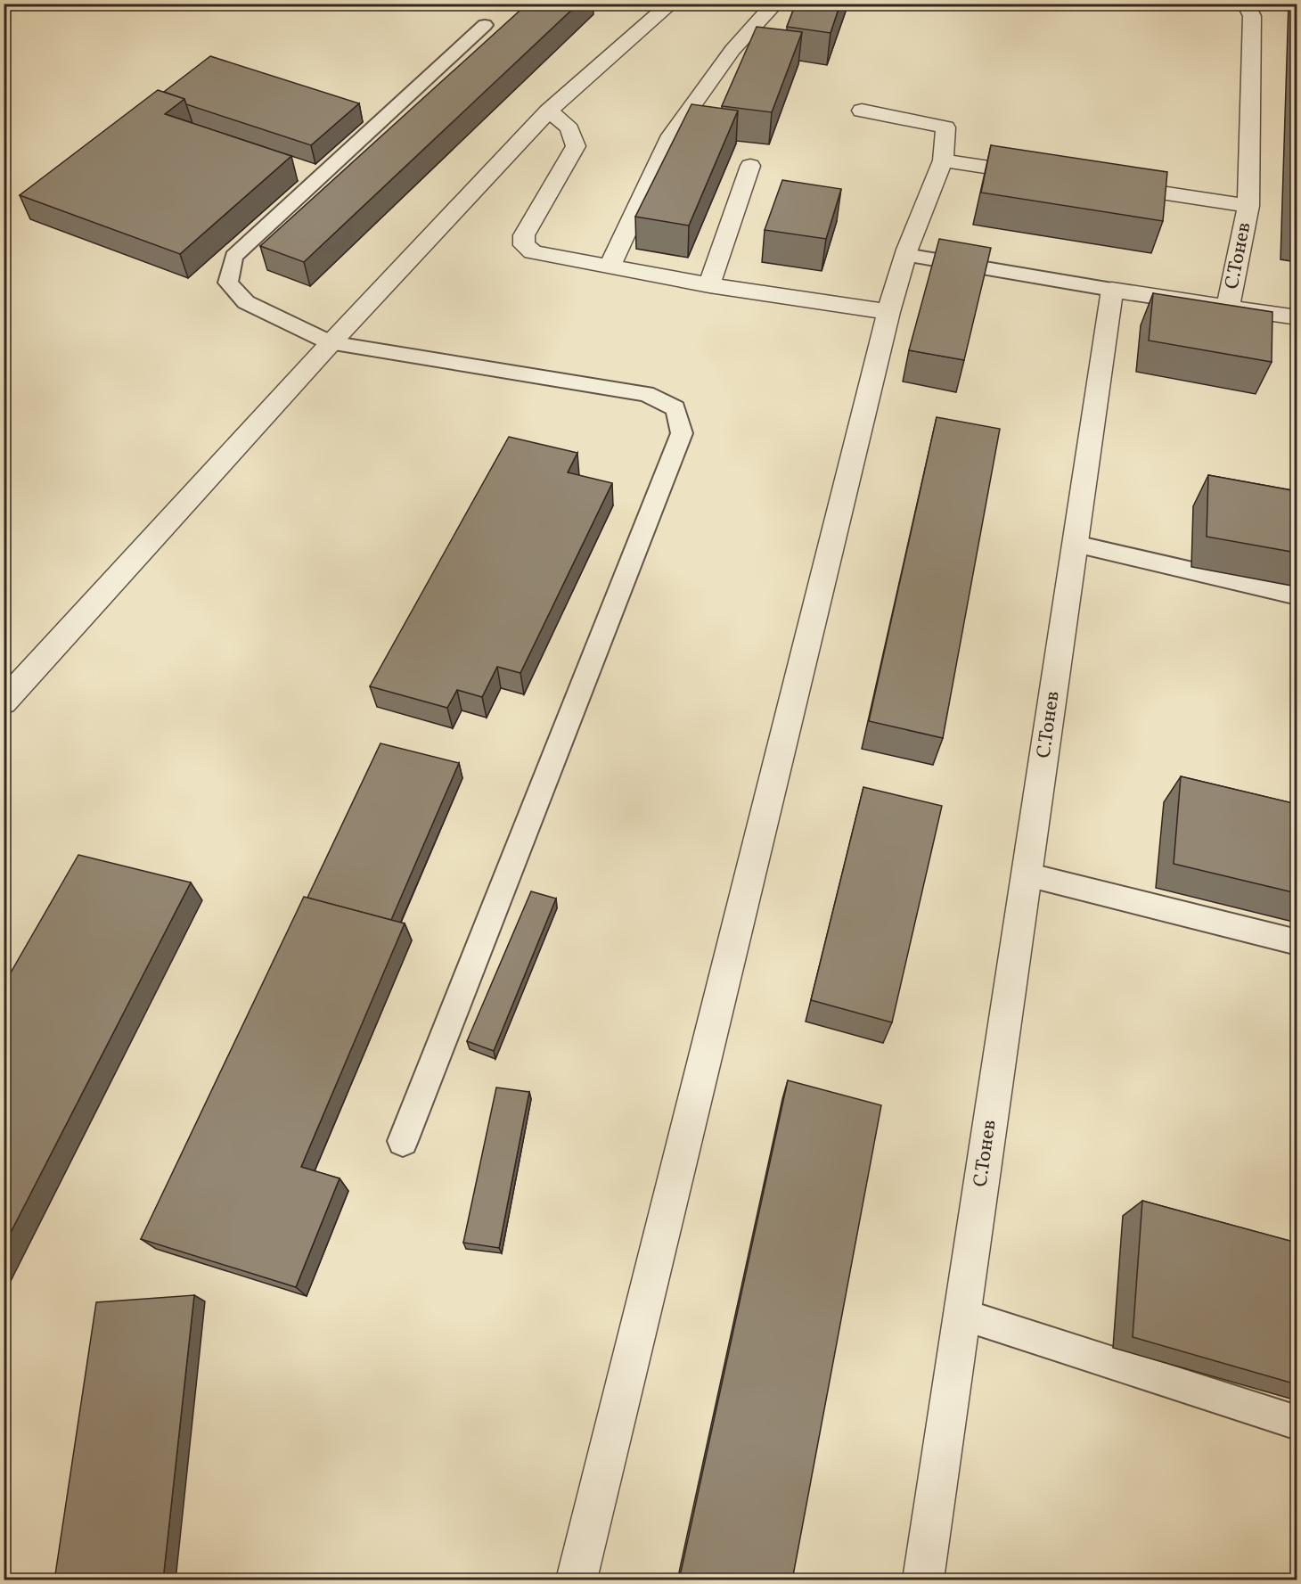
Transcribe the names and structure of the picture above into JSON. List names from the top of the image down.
{
  "streets": {
    "street": ["С.Тонев"]
  }
}
